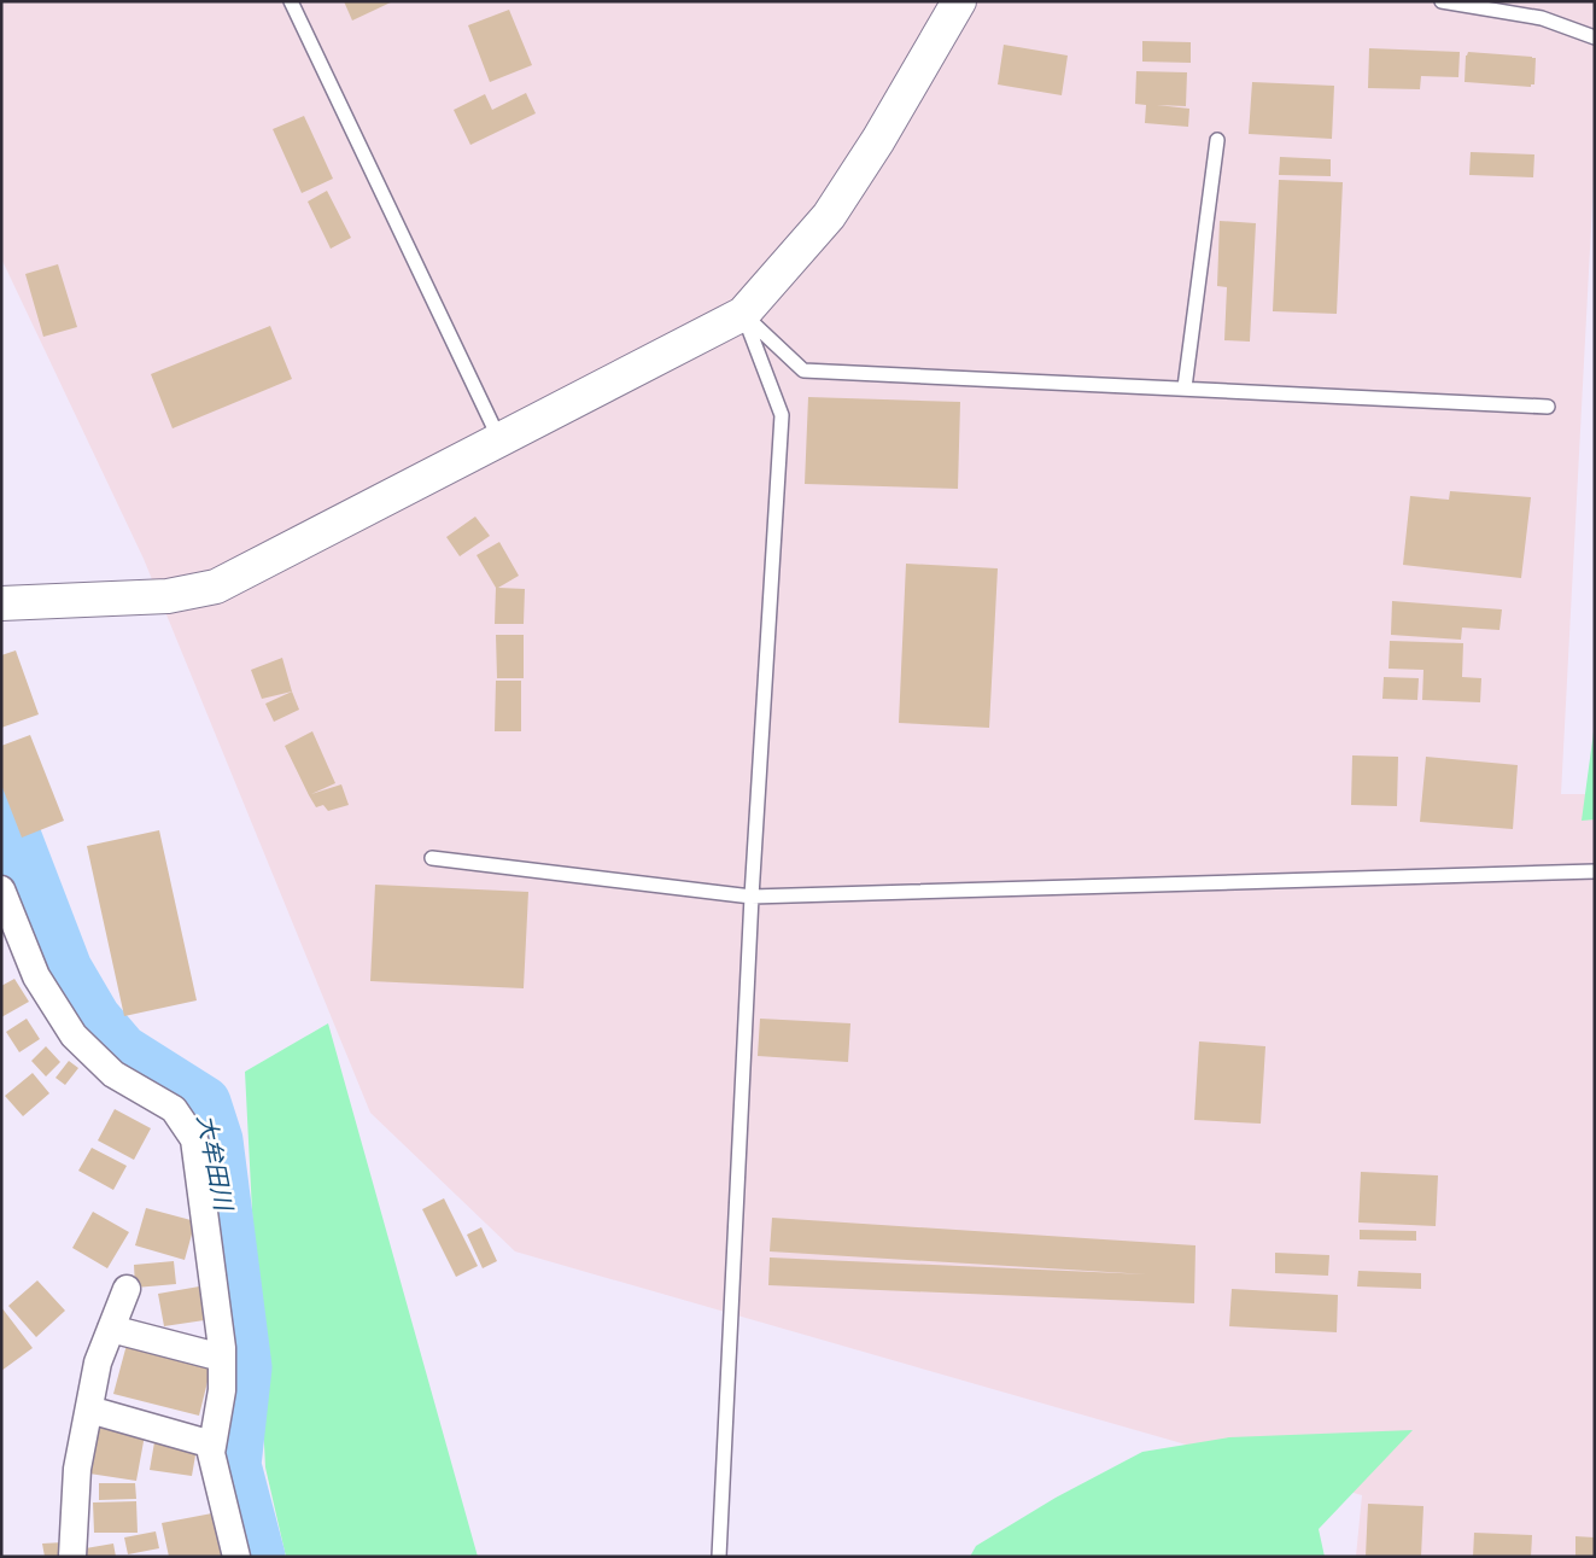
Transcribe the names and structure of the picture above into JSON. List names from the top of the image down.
{
  "water": ["大牟田川"]
}
